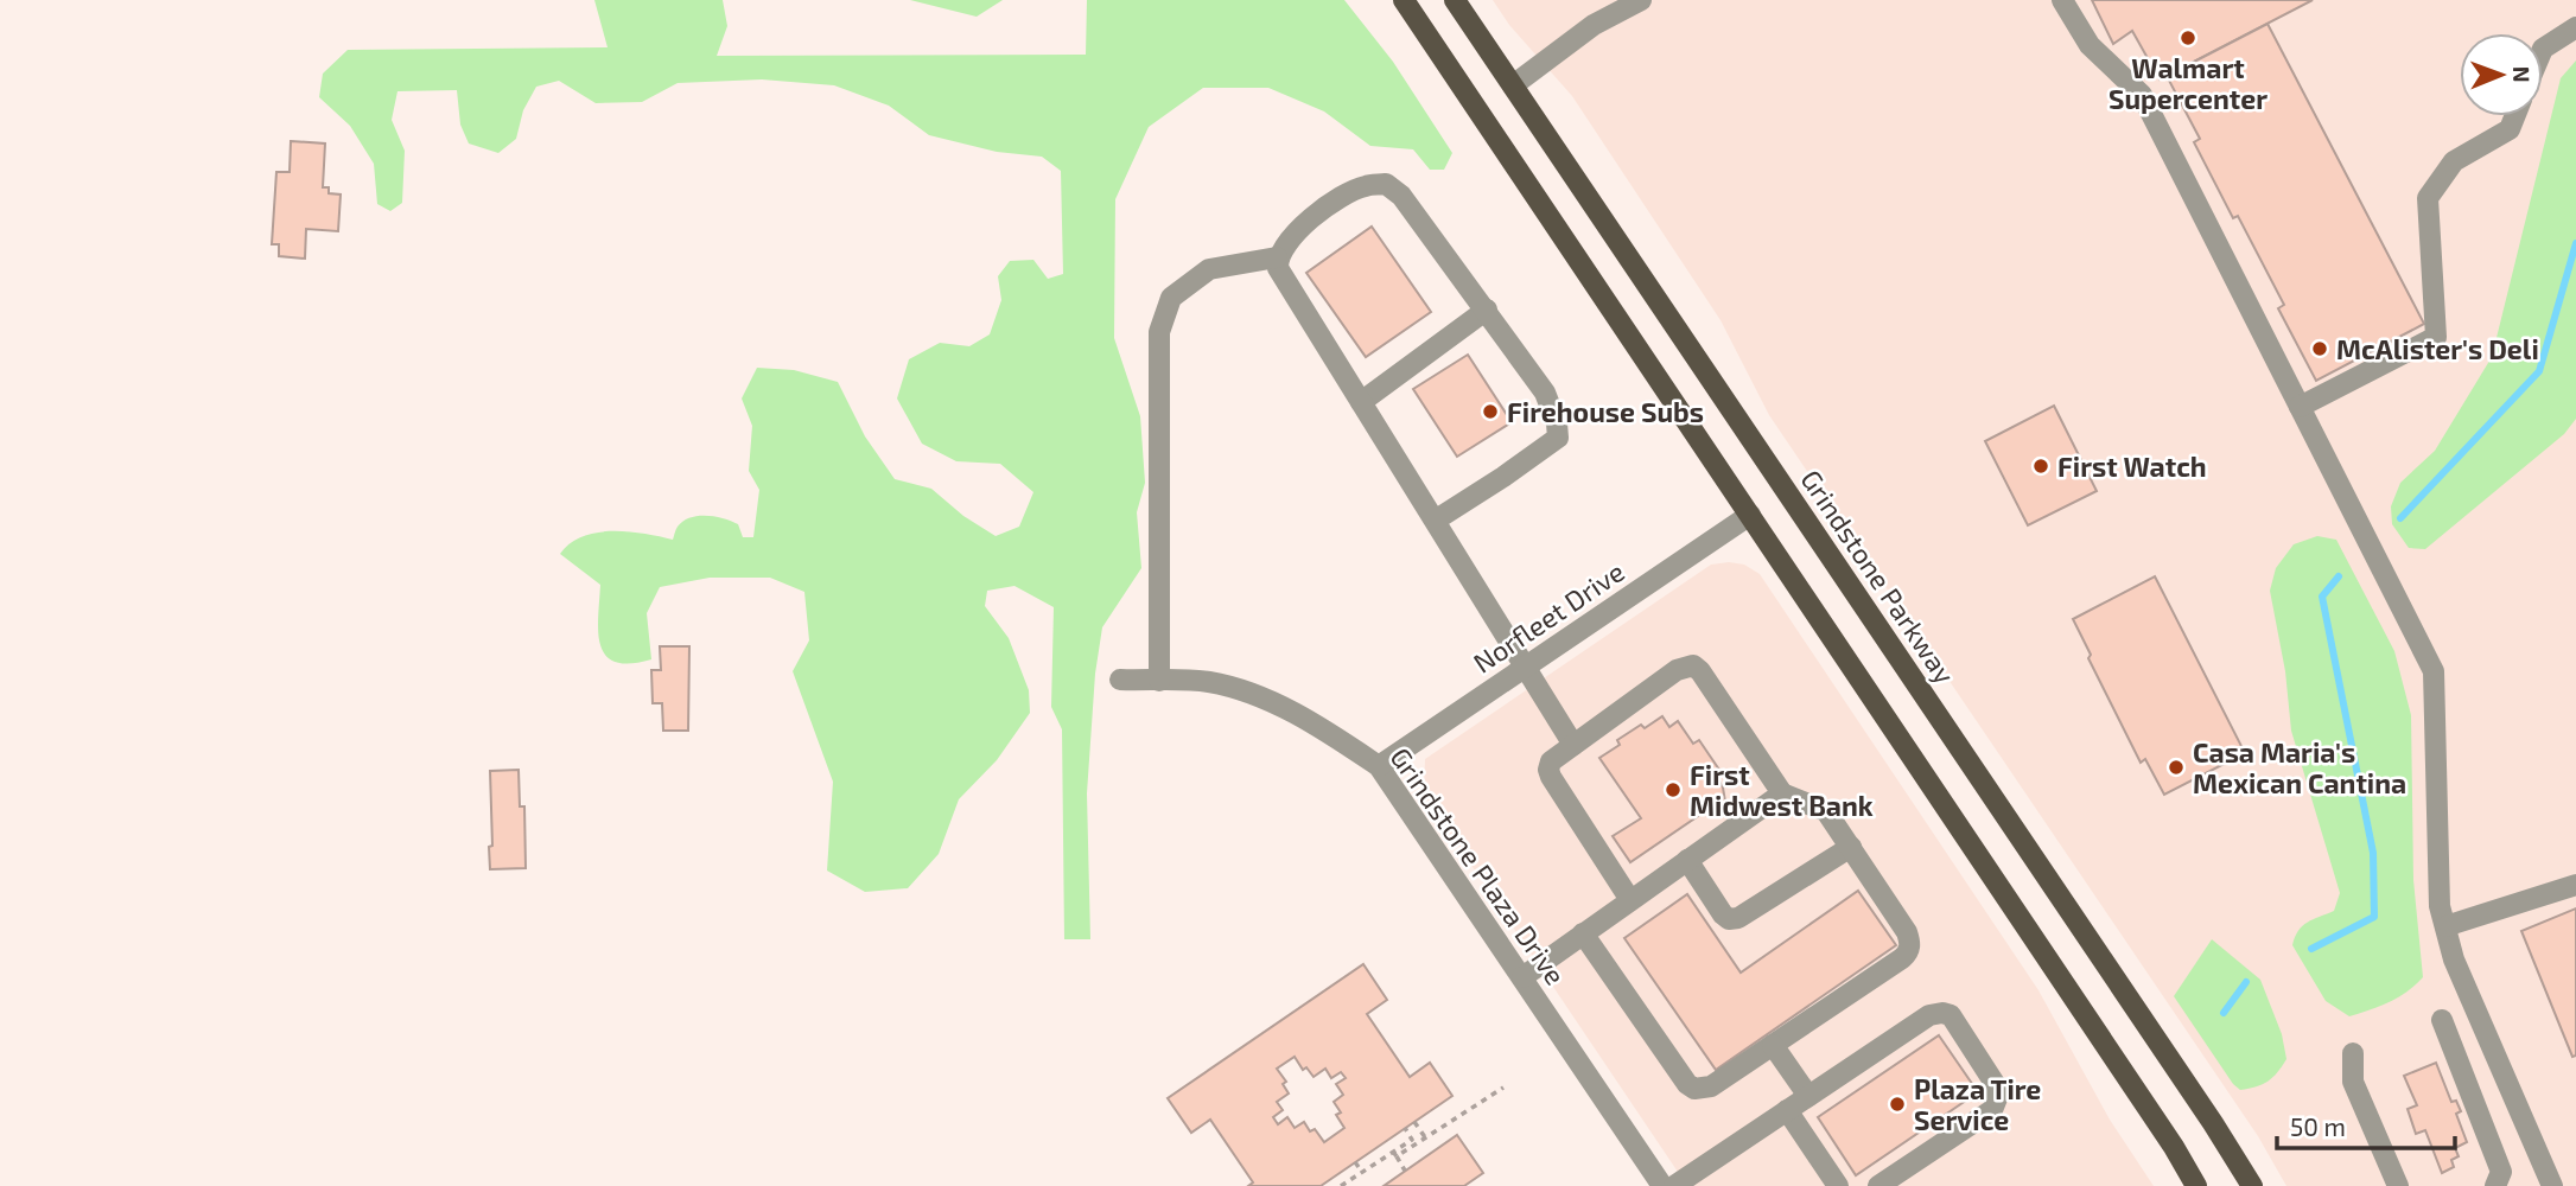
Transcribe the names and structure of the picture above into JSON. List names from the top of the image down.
{
  "streets": {
    "main road": ["Grindstone Parkway"],
    "street": ["Norfleet Drive", "Grindstone Plaza Drive"]
  },
  "crossings": [
    ["Norfleet Drive", "Grindstone Plaza Drive"]
  ],
  "places": [
    "Walmart Supercenter",
    "McAlister's Deli",
    "Firehouse Subs",
    "First Watch",
    "Casa Maria's Mexican Cantina",
    "First Midwest Bank",
    "Plaza Tire Service"
  ],
  "scale_bar": "50 m",
  "north": "right"
}
